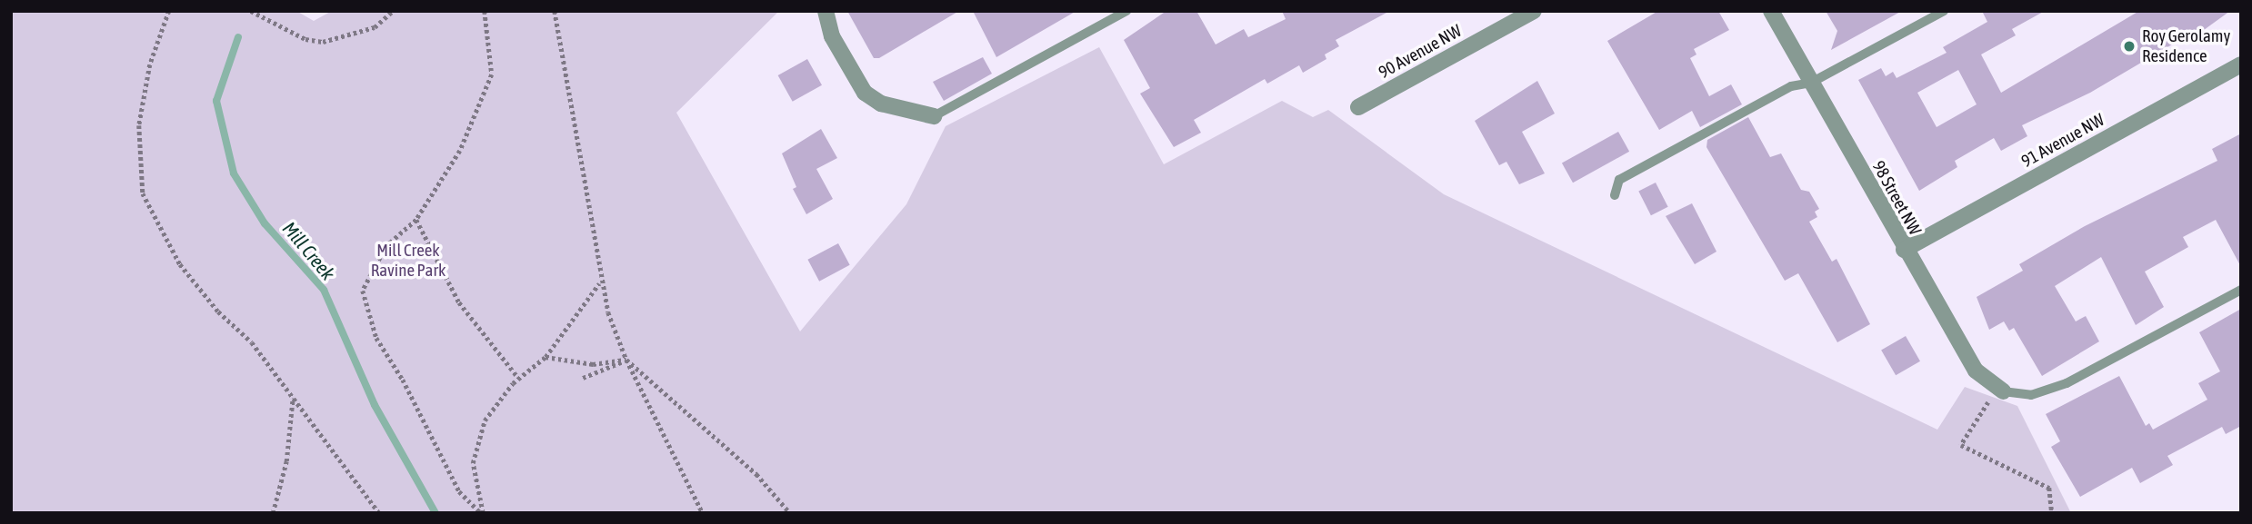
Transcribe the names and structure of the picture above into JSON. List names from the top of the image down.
{
  "streets": {
    "street": ["90 Avenue NW", "91 Avenue NW", "98 Street NW"]
  },
  "crossings": [
    ["91 Avenue NW", "98 Street NW"]
  ],
  "water": ["Mill Creek"],
  "parks": ["Mill Creek Ravine Park"],
  "places": ["Roy Gerolamy Residence"]
}
